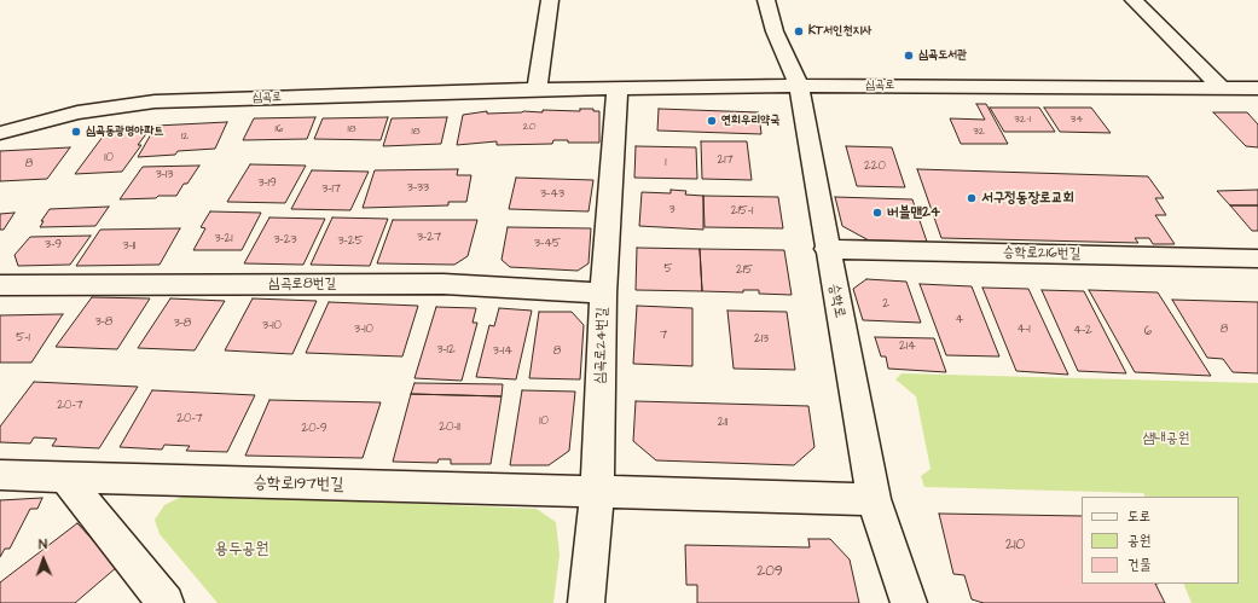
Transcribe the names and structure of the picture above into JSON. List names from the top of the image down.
{
  "streets": {
    "street": [
      "심곡로",
      "승학로216번길",
      "심곡로8번길",
      "승학로",
      "심곡로24번길",
      "승학로197번길"
    ]
  },
  "crossings": [
    ["심곡로", "승학로"],
    ["심곡로", "심곡로24번길"],
    ["승학로216번길", "승학로"],
    ["심곡로8번길", "심곡로24번길"],
    ["승학로", "승학로197번길"],
    ["심곡로24번길", "승학로197번길"]
  ],
  "parks": ["샘내공원", "용두공원"],
  "places": [
    "KT서인천지사",
    "심곡도서관",
    "연희우리약국",
    "심곡동광명아파트",
    "서구정동장로교회",
    "버블맨24"
  ],
  "house_numbers": [
    "32-1",
    "34",
    "20",
    "16",
    "18",
    "18",
    "32",
    "12",
    "10",
    "217",
    "1",
    "8",
    "220",
    "3-13",
    "3-19",
    "3-33",
    "3-17",
    "3-43",
    "3",
    "215-1",
    "3-27",
    "3-21",
    "3-23",
    "3-25",
    "3-45",
    "3-9",
    "3-11",
    "5",
    "215",
    "2",
    "4",
    "3-8",
    "3-8",
    "3-10",
    "3-10",
    "4-1",
    "8",
    "4-2",
    "6",
    "7",
    "5-1",
    "213",
    "214",
    "3-12",
    "3-14",
    "8",
    "20-7",
    "20-7",
    "10",
    "211",
    "20-11",
    "20-9",
    "210",
    "209"
  ],
  "legend": ["도로", "공원", "건물"],
  "north": "top"
}
